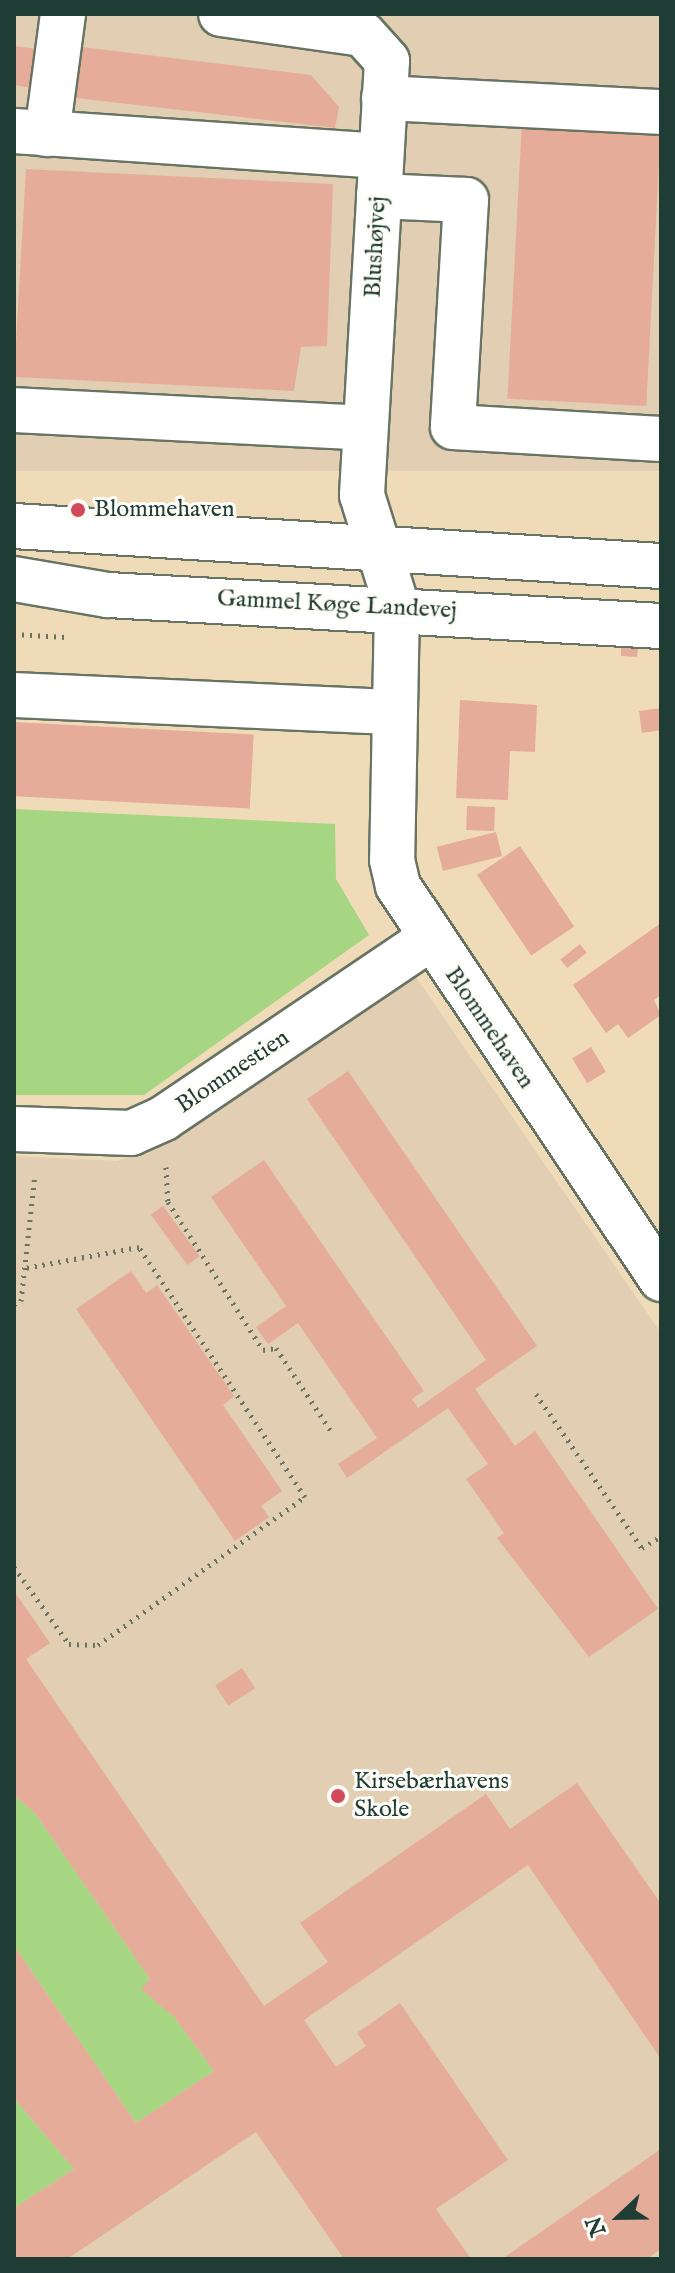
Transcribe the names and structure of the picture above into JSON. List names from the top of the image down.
{
  "streets": {
    "street": [
      "Blushøjvej",
      "Gammel Køge Landevej",
      "Blommehaven",
      "Blommestien"
    ]
  },
  "crossings": [
    ["Blushøjvej", "Gammel Køge Landevej"],
    ["Blushøjvej", "Blommehaven"],
    ["Gammel Køge Landevej", "Blommehaven"],
    ["Blommehaven", "Blommestien"]
  ],
  "places": ["Blommehaven", "Kirsebærhavens Skole"],
  "north": "left"
}
